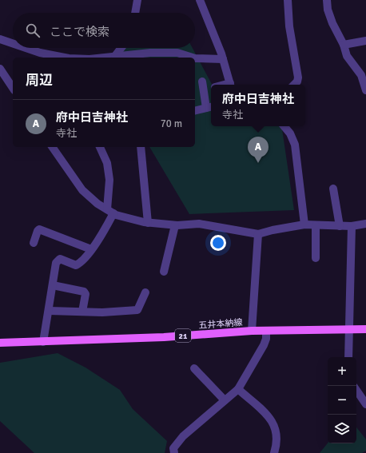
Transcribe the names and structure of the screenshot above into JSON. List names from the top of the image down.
{
  "streets": {
    "main road": ["五井本納線", "21"]
  },
  "page": {
    "search": "ここで検索",
    "heading": "周辺",
    "popup": ["府中日吉神社", "寺社"],
    "list": [
      {
        "mark": "A",
        "name": "府中日吉神社",
        "note": "寺社",
        "value": "70 m"
      }
    ],
    "pins": "A",
    "map_buttons": ["+", "−"]
  }
}
